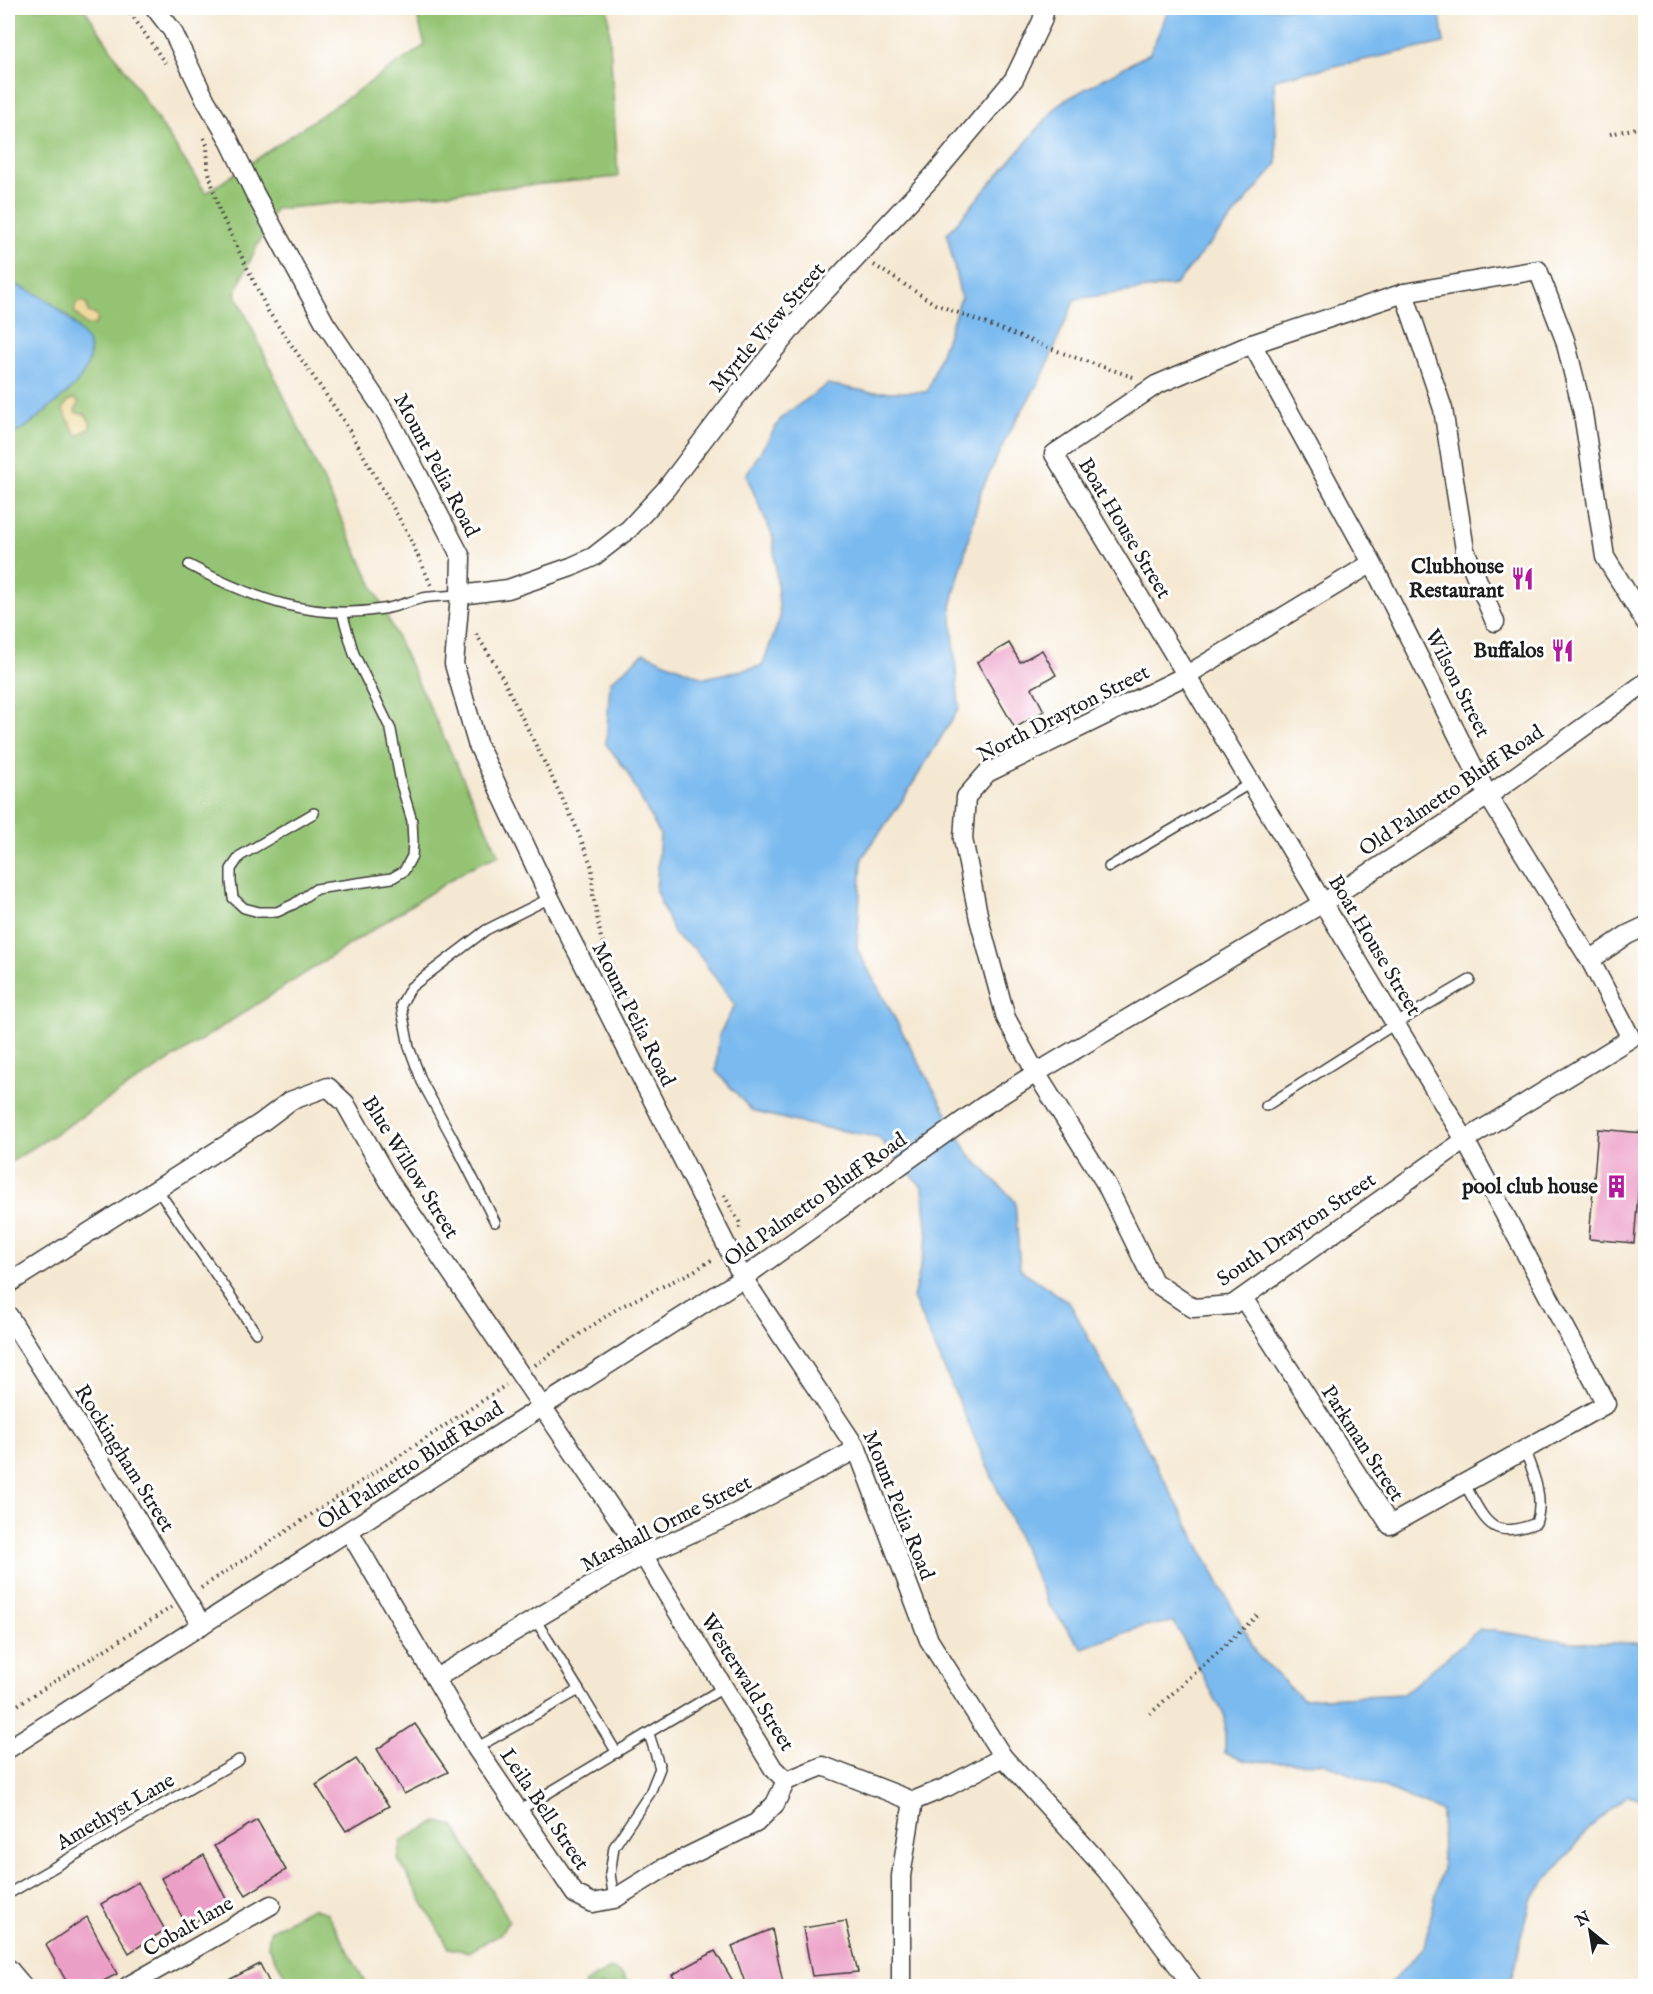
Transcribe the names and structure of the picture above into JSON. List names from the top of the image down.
{
  "streets": {
    "street": [
      "Myrtle View Street",
      "Mount Pelia Road",
      "Boat House Street",
      "Wilson Street",
      "North Drayton Street",
      "Old Palmetto Bluff Road",
      "Blue Willow Street",
      "South Drayton Street",
      "Parkman Street",
      "Rockingham Street",
      "Marshall Orme Street",
      "Westerwald Street",
      "Leila Bell Street",
      "Cobalt lane"
    ],
    "lane": ["Amethyst Lane"]
  },
  "crossings": [
    ["Myrtle View Street", "Mount Pelia Road"],
    ["Mount Pelia Road", "Old Palmetto Bluff Road"],
    ["Mount Pelia Road", "Marshall Orme Street"],
    ["Boat House Street", "Wilson Street"],
    ["Boat House Street", "North Drayton Street"],
    ["Boat House Street", "Old Palmetto Bluff Road"],
    ["Boat House Street", "South Drayton Street"],
    ["Boat House Street", "Parkman Street"],
    ["Wilson Street", "North Drayton Street"],
    ["Wilson Street", "Old Palmetto Bluff Road"],
    ["Wilson Street", "South Drayton Street"],
    ["North Drayton Street", "Old Palmetto Bluff Road"],
    ["North Drayton Street", "South Drayton Street"],
    ["Old Palmetto Bluff Road", "Blue Willow Street"],
    ["Old Palmetto Bluff Road", "South Drayton Street"],
    ["Old Palmetto Bluff Road", "Rockingham Street"],
    ["Old Palmetto Bluff Road", "Westerwald Street"],
    ["Old Palmetto Bluff Road", "Leila Bell Street"],
    ["Blue Willow Street", "Westerwald Street"],
    ["South Drayton Street", "Parkman Street"],
    ["Marshall Orme Street", "Westerwald Street"],
    ["Marshall Orme Street", "Leila Bell Street"]
  ],
  "places": {
    "restaurant": ["Clubhouse Restaurant", "Buffalos"],
    "building": ["pool club house"]
  },
  "north": "top left"
}
